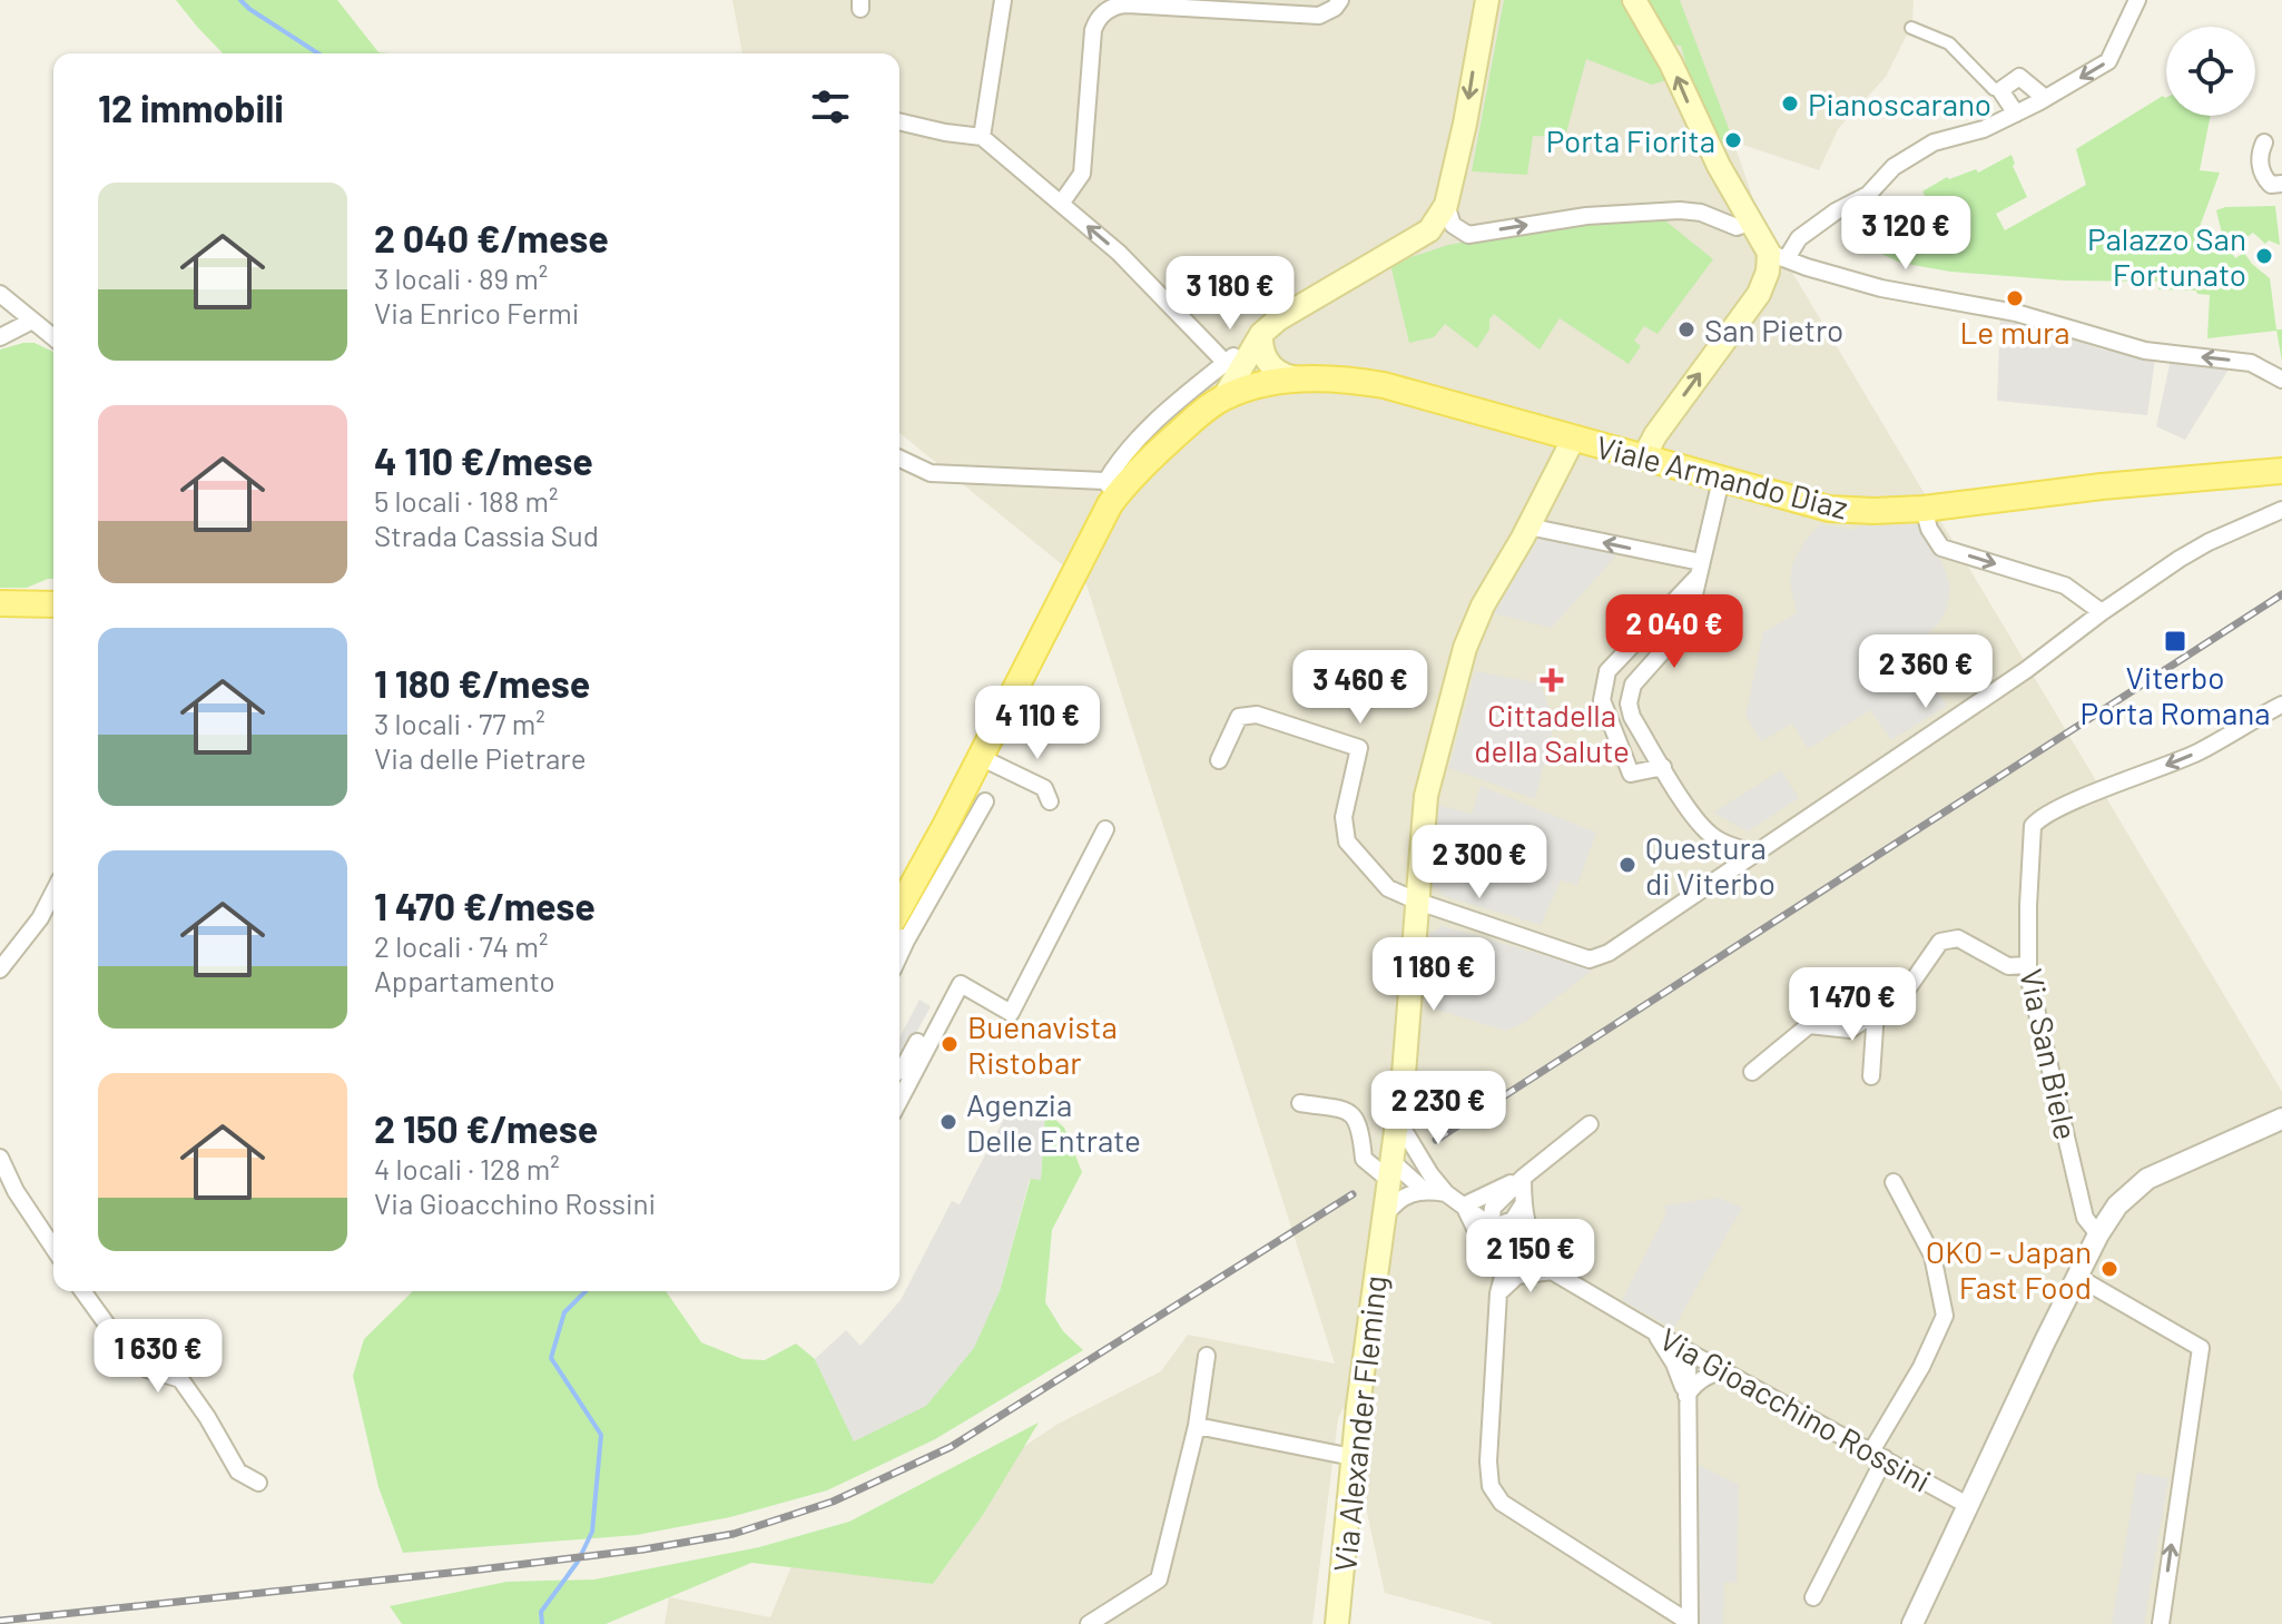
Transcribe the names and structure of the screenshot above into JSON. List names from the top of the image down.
{
  "streets": {
    "main road": ["Viale Armando Diaz", "Via Alexander Fleming"],
    "street": ["Via San Biele", "Via Gioacchino Rossini"]
  },
  "crossings": [
    ["Viale Armando Diaz", "Via Alexander Fleming"]
  ],
  "one_way": ["Via San Biele"],
  "places": {
    "other": [
      "Pianoscarano",
      "Porta Fiorita",
      "Palazzo San Fortunato",
      "Le mura",
      "San Pietro",
      "Questura di Viterbo",
      "Buenavista Ristobar",
      "Agenzia Delle Entrate",
      "OKO - Japan Fast Food"
    ],
    "transit": ["Viterbo Porta Romana"],
    "health": ["Cittadella della Salute"]
  },
  "page": {
    "heading": "12 immobili",
    "list": [
      {
        "name": "2 040 €/mese",
        "note": "3 locali · 89 m² · Via Enrico Fermi"
      },
      {
        "name": "4 110 €/mese",
        "note": "5 locali · 188 m² · Strada Cassia Sud"
      },
      {
        "name": "1 180 €/mese",
        "note": "3 locali · 77 m² · Via delle Pietrare"
      },
      {
        "name": "1 470 €/mese",
        "note": "2 locali · 74 m² · Appartamento"
      },
      {
        "name": "2 150 €/mese",
        "note": "4 locali · 128 m² · Via Gioacchino Rossini"
      }
    ],
    "price": [
      "3 120 €",
      "3 180 €",
      "2 040 €",
      "2 360 €",
      "3 460 €",
      "4 110 €",
      "2 300 €",
      "1 180 €",
      "1 470 €",
      "2 230 €",
      "2 150 €",
      "1 630 €"
    ]
  }
}
